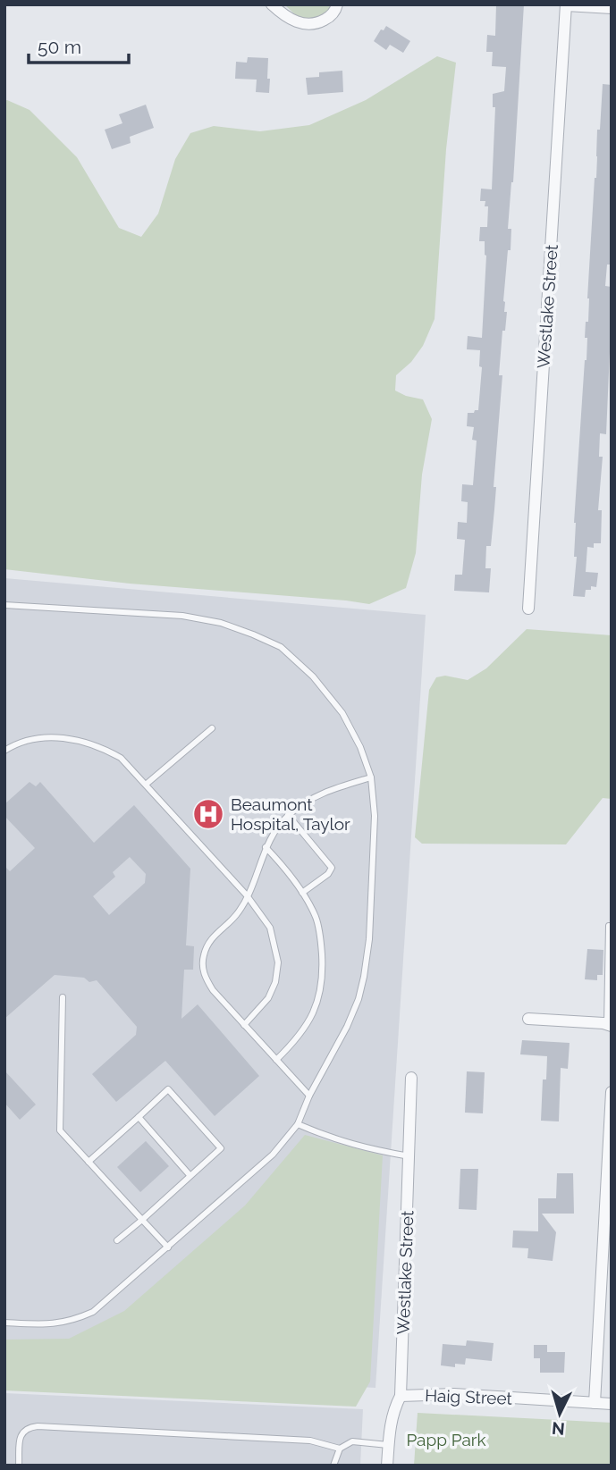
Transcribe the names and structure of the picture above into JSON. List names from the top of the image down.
{
  "streets": {
    "street": ["Westlake Street", "Haig Street"]
  },
  "crossings": [
    ["Westlake Street", "Haig Street"]
  ],
  "parks": ["Papp Park"],
  "places": {
    "hospital": ["Beaumont Hospital, Taylor"]
  },
  "scale_bar": "50 m",
  "north": "bottom"
}
